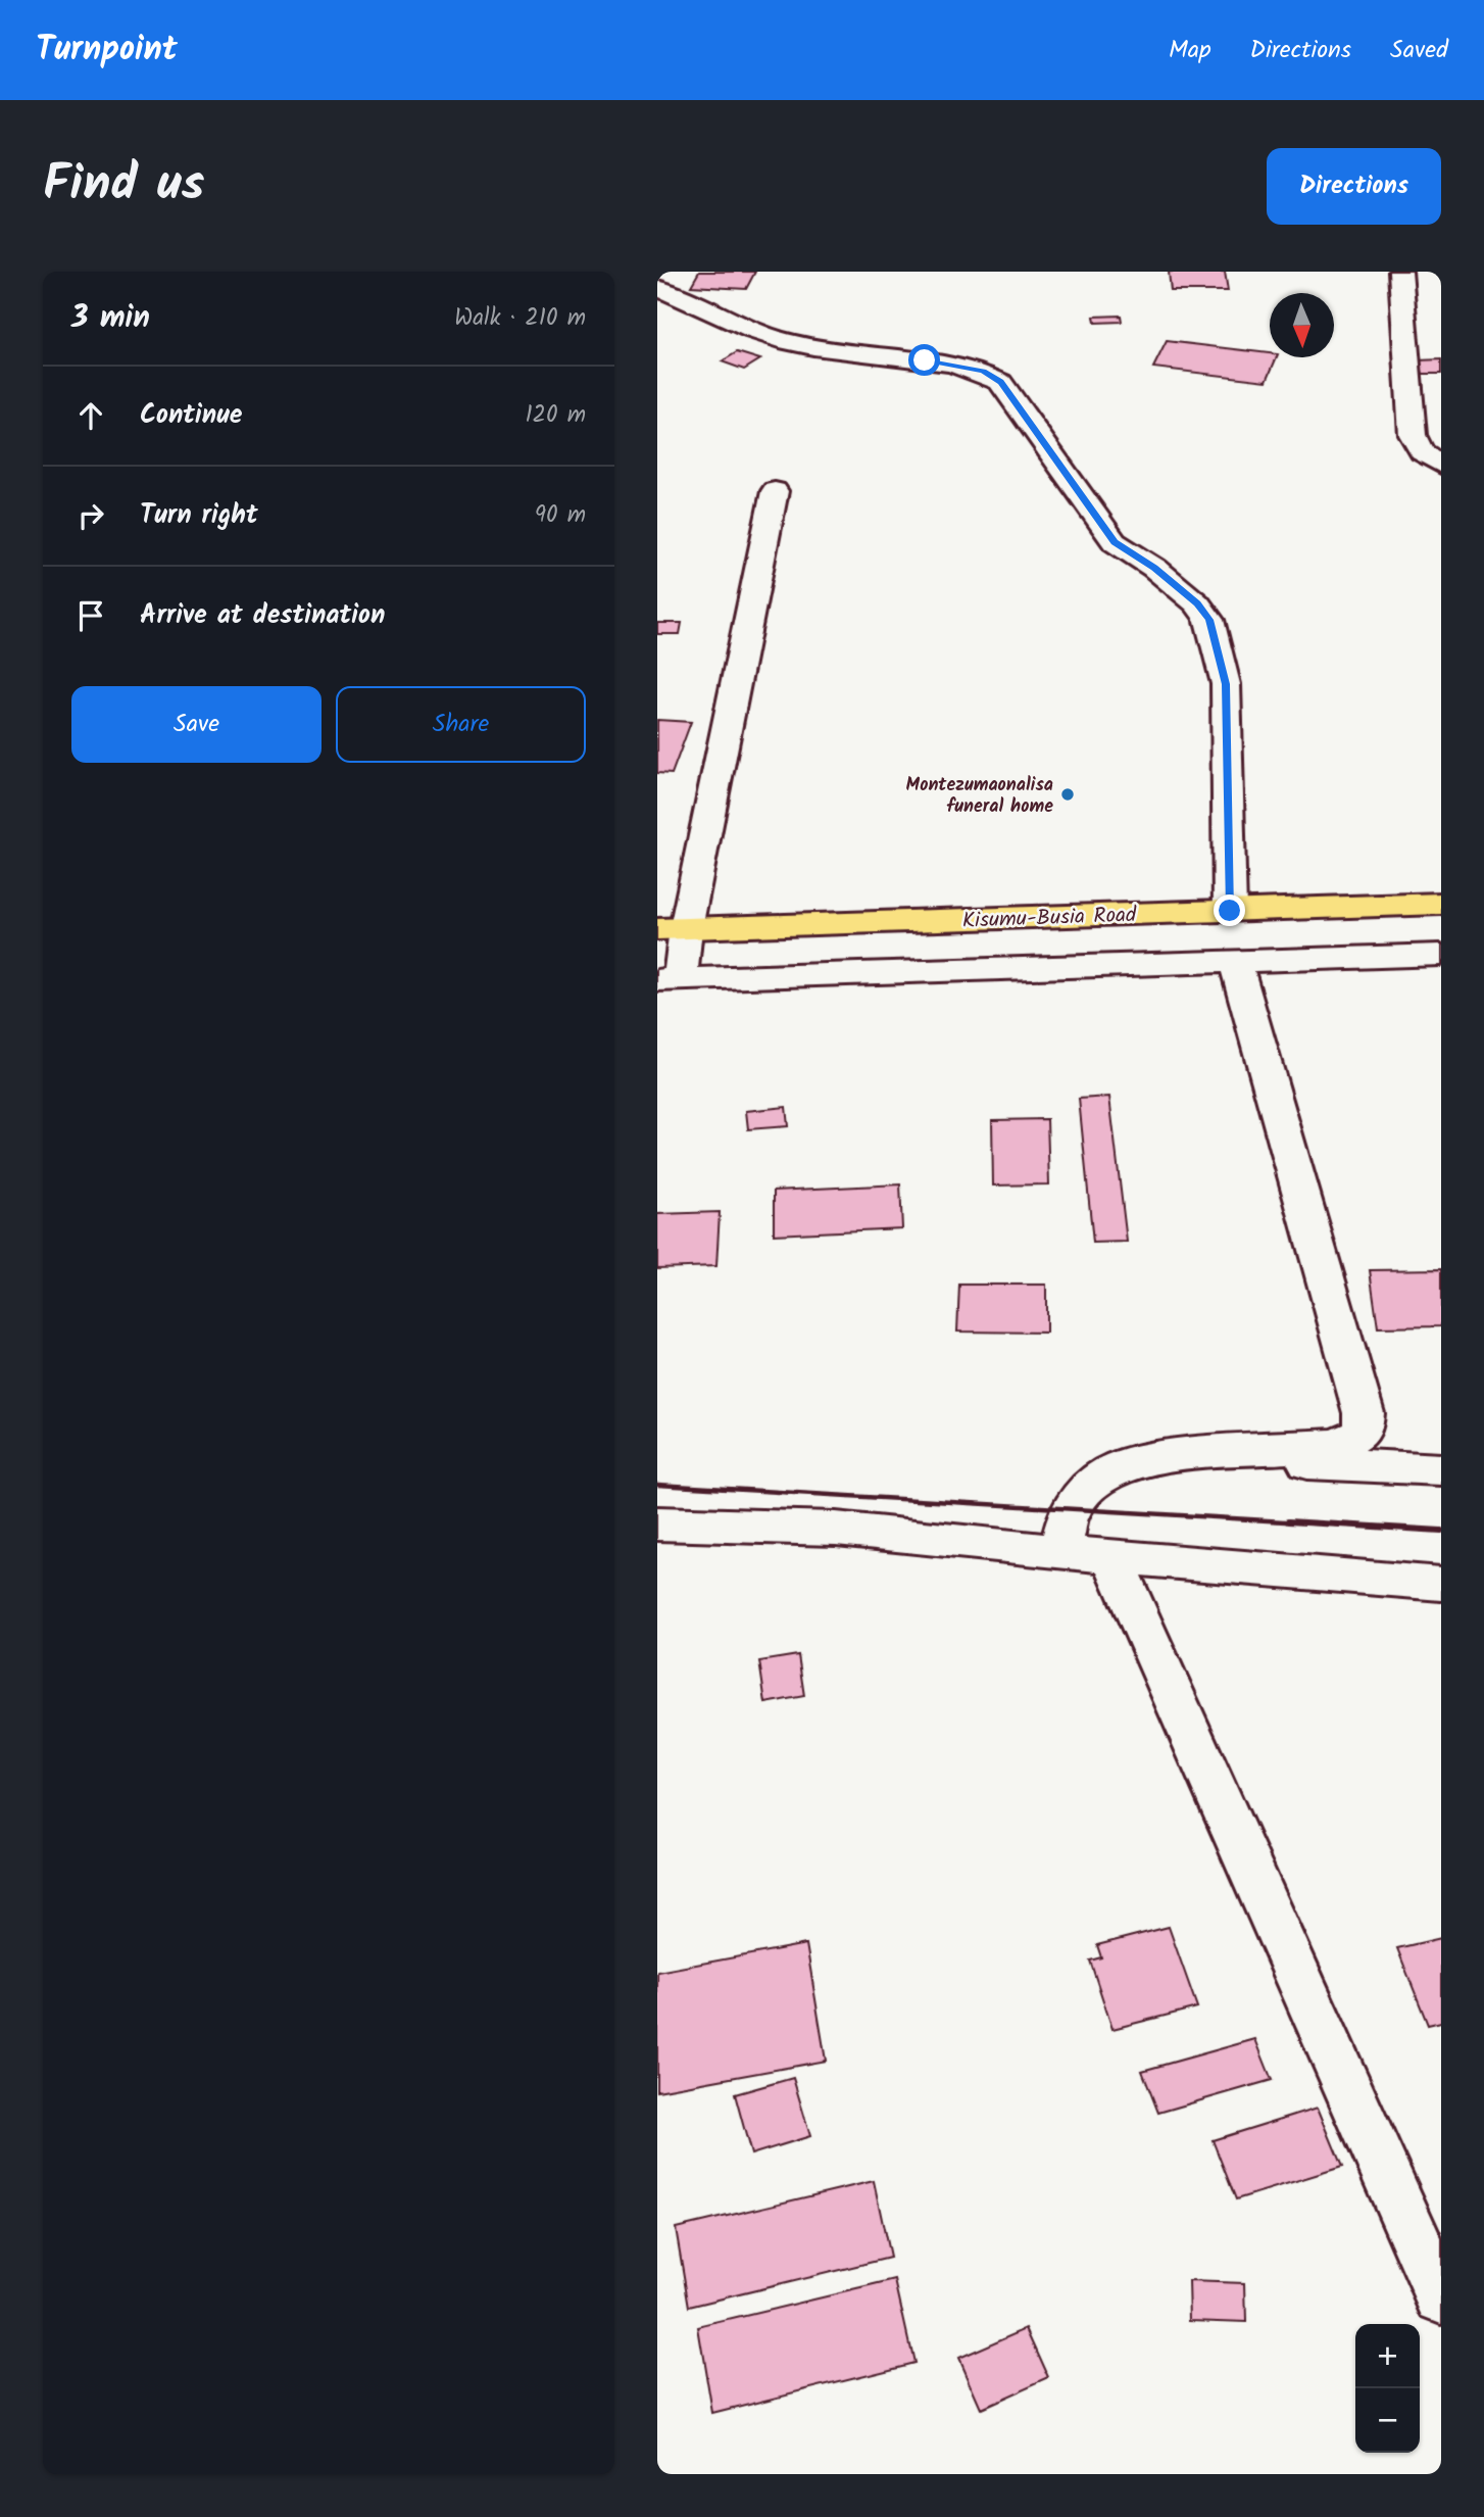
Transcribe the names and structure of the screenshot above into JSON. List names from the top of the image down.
{
  "streets": {
    "highway": ["Kisumu-Busia Road"]
  },
  "places": ["Montezumaonalisa funeral home"],
  "north": "bottom",
  "page": {
    "header": "Turnpoint",
    "nav": ["Map", "Directions", "Saved"],
    "title": "Find us",
    "buttons": [
      "Directions",
      ["Save", "Share"]
    ],
    "heading": ["3 min", "Walk · 210 m"],
    "list": [
      ["Continue", "120 m"],
      ["Turn right", "90 m"],
      "Arrive at destination"
    ],
    "map_buttons": ["+", "−"]
  }
}
